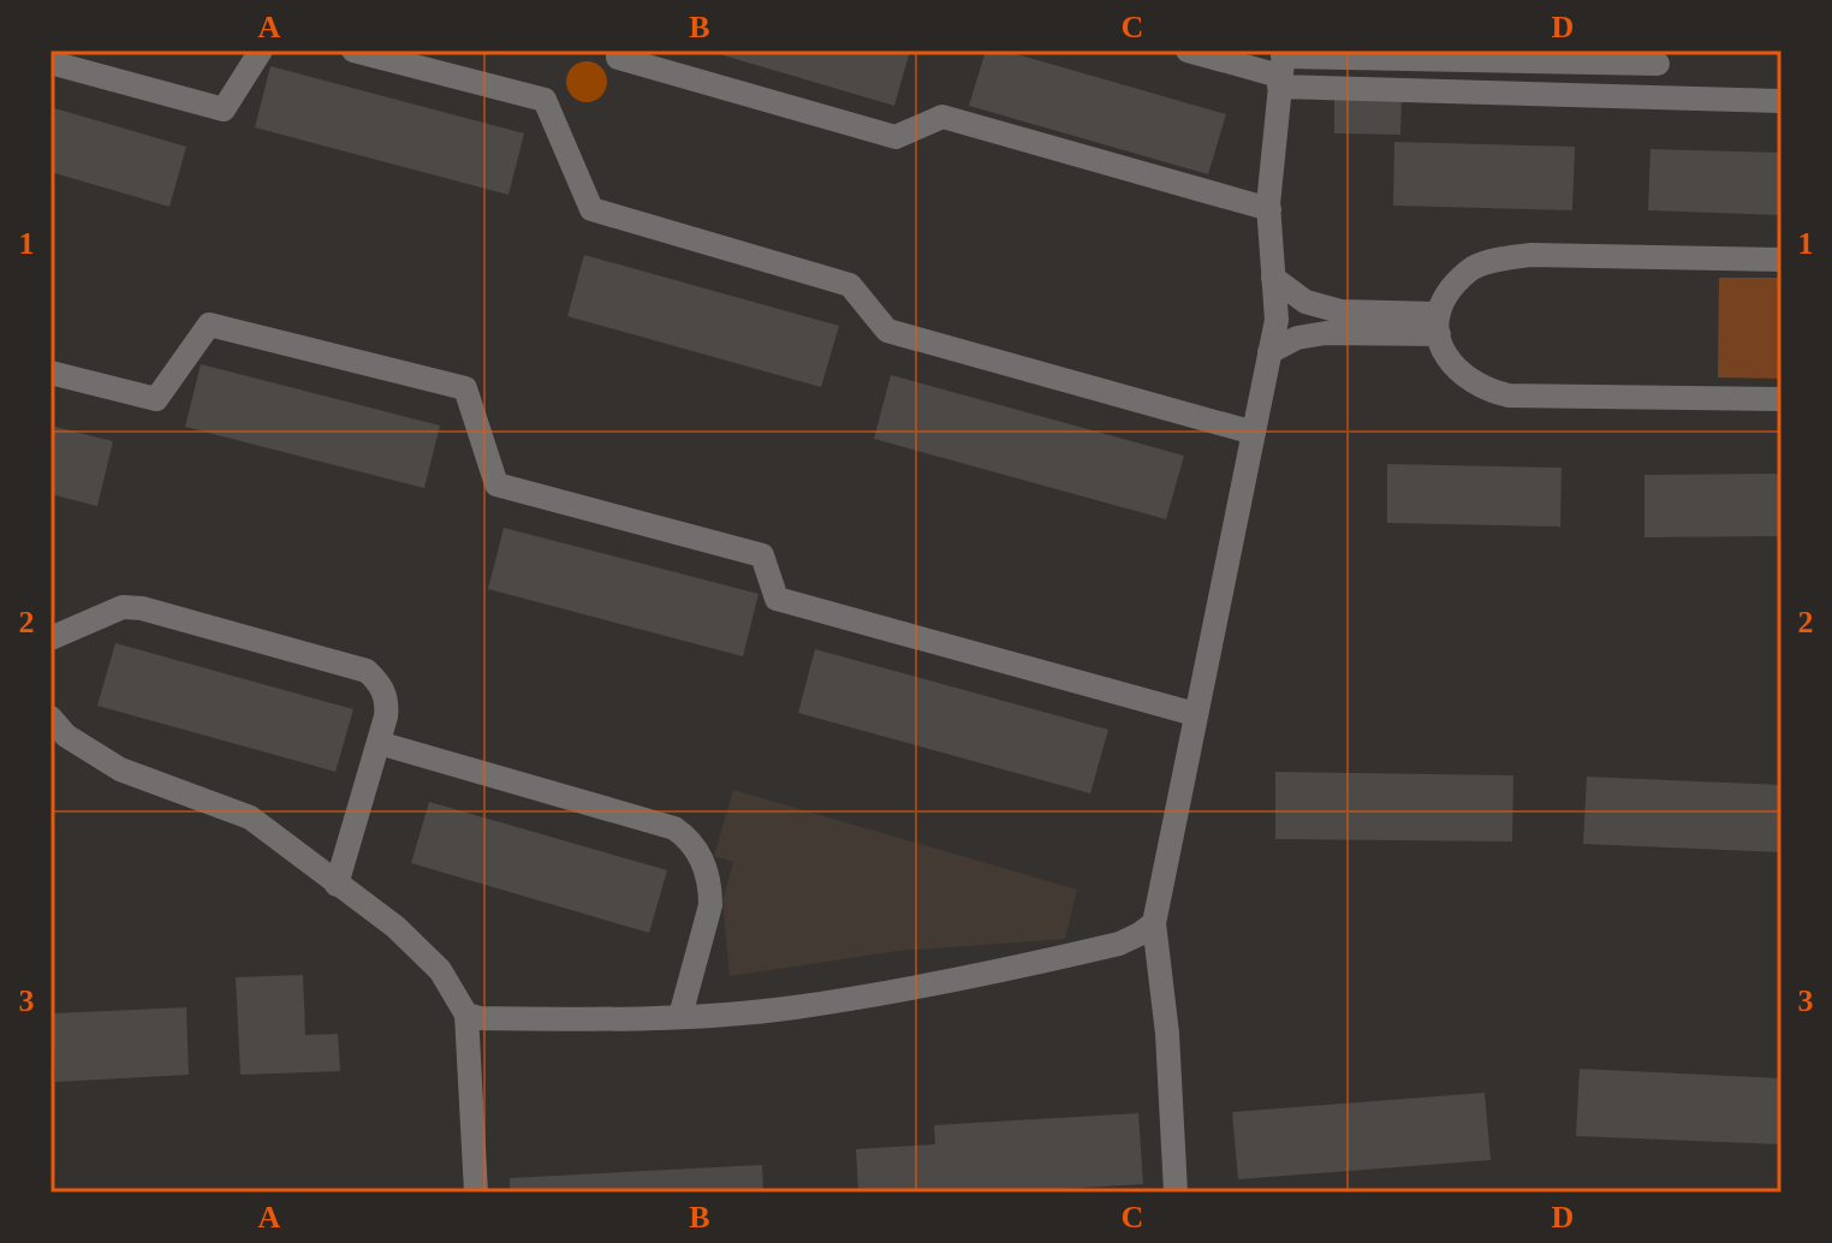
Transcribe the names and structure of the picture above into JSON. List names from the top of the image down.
{
  "grid": {
    "columns": [
      "A",
      "B",
      "C",
      "D"
    ],
    "rows": ["1", "2", "3"]
  }
}
